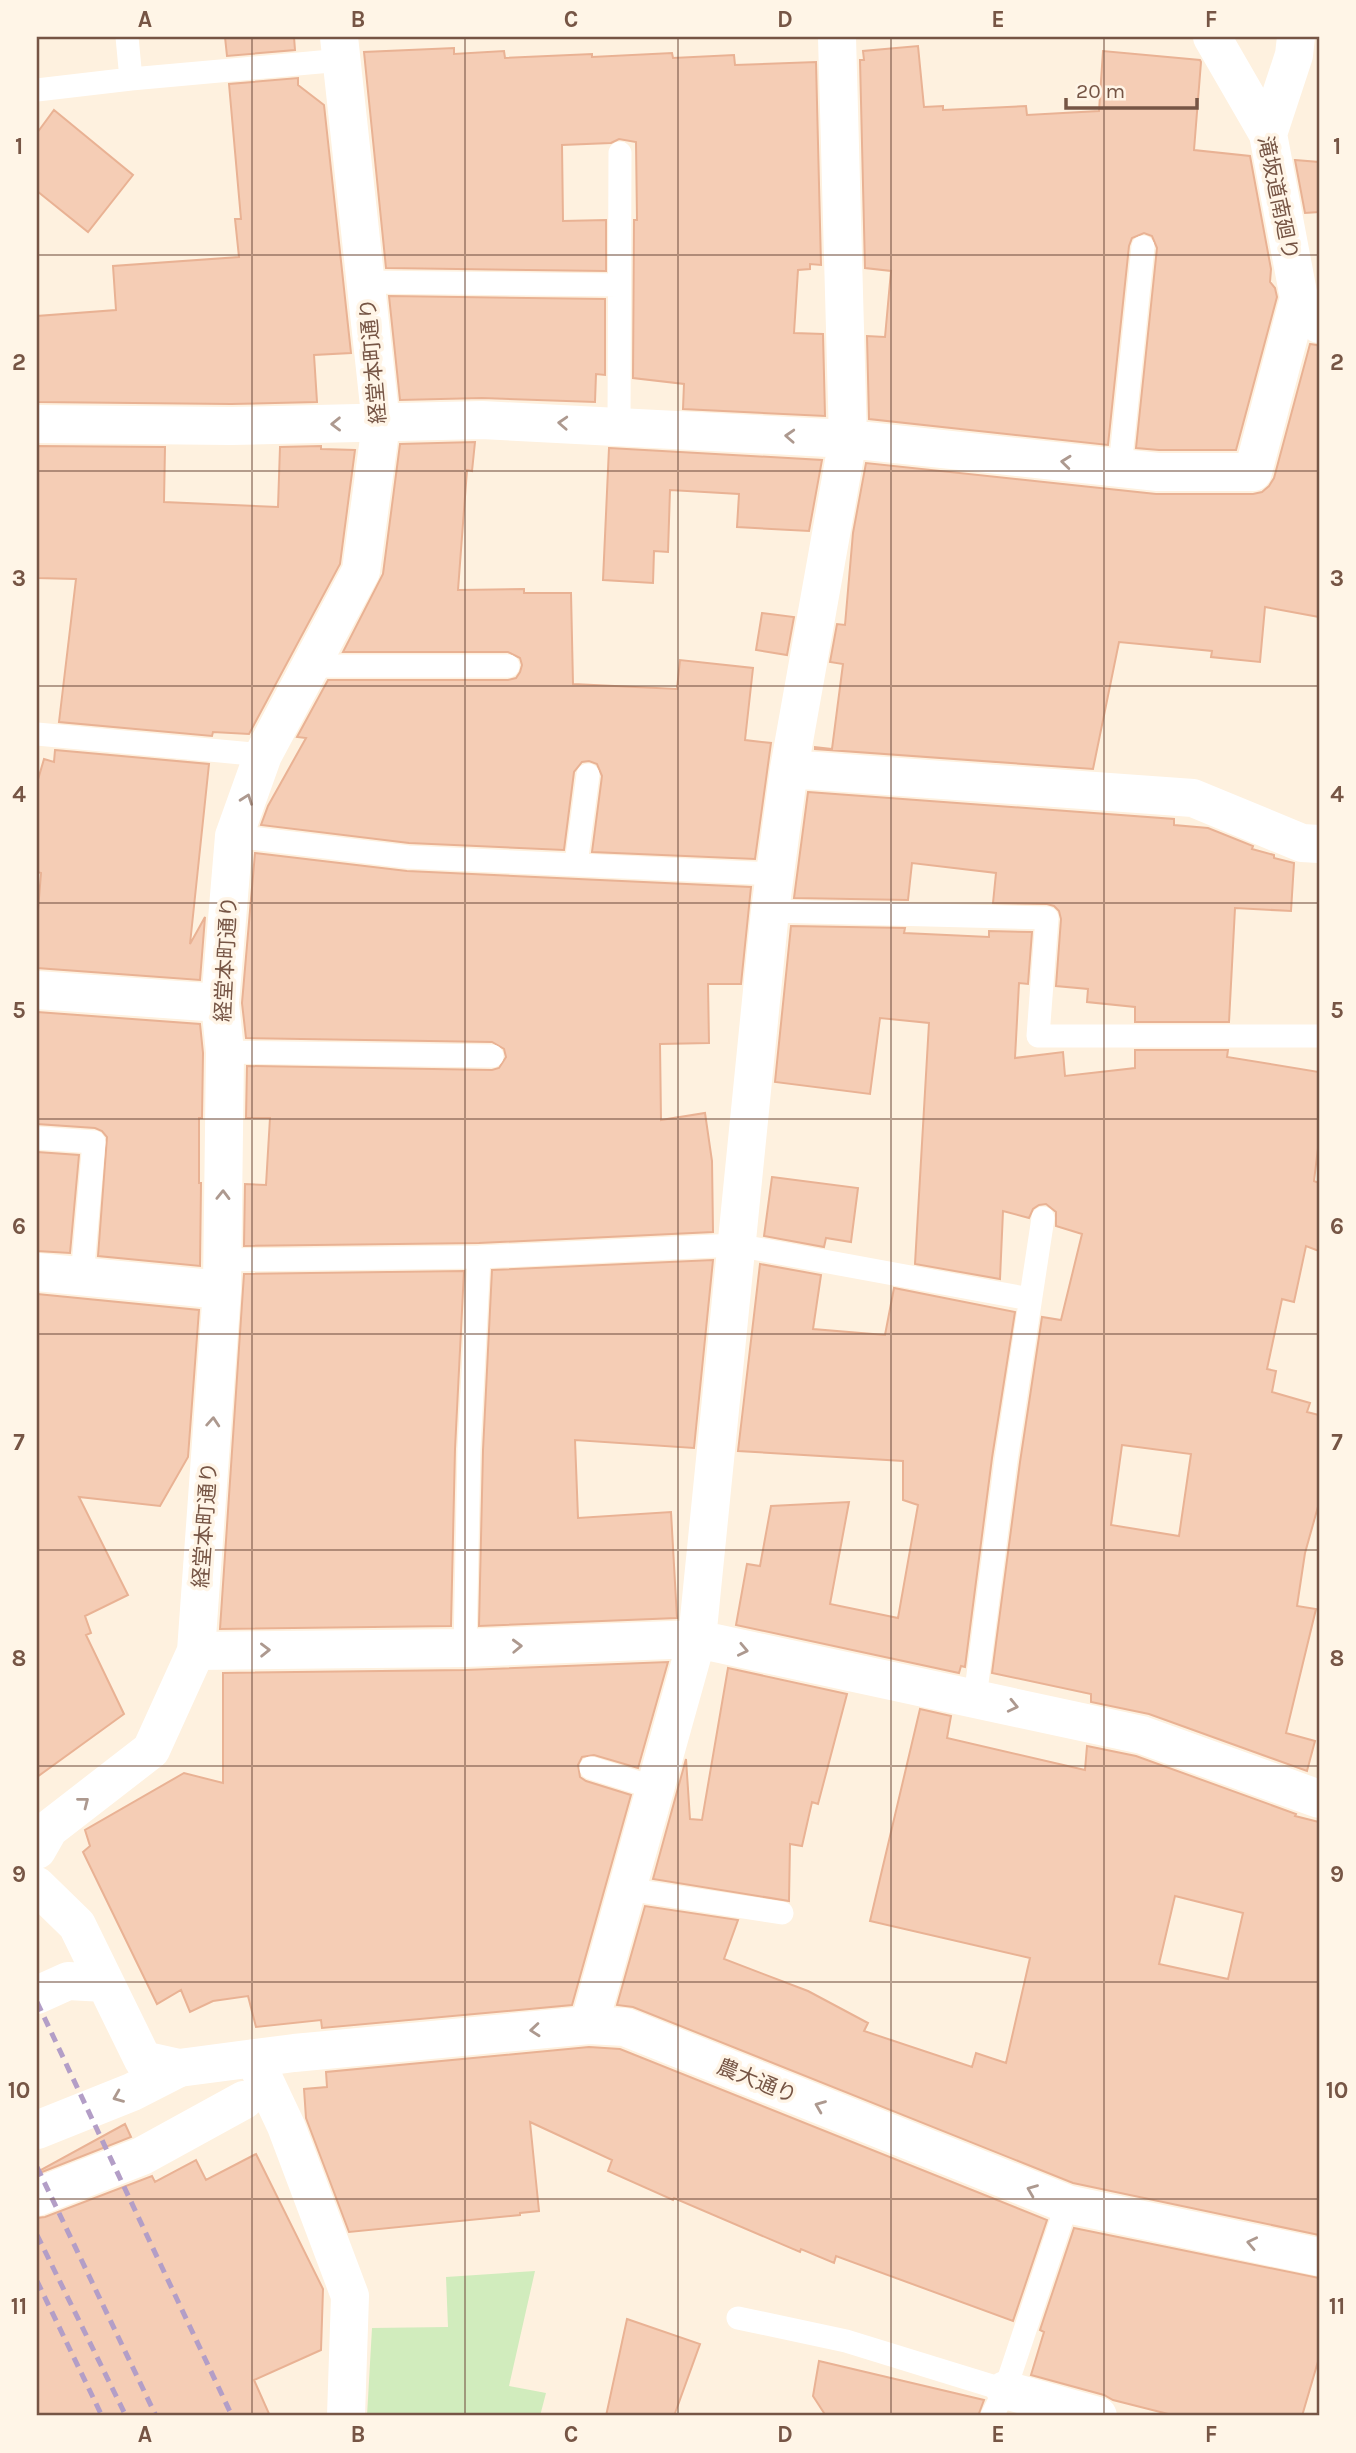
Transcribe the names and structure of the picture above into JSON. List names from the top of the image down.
{
  "streets": {
    "street": ["滝坂道南廻り", "経堂本町通り", "農大通り"]
  },
  "one_way": ["経堂本町通り", "農大通り"],
  "scale_bar": "20 m",
  "grid": {
    "columns": [
      "A",
      "B",
      "C",
      "D",
      "E",
      "F"
    ],
    "rows": [
      "1",
      "2",
      "3",
      "4",
      "5",
      "6",
      "7",
      "8",
      "9",
      "10",
      "11"
    ]
  }
}
